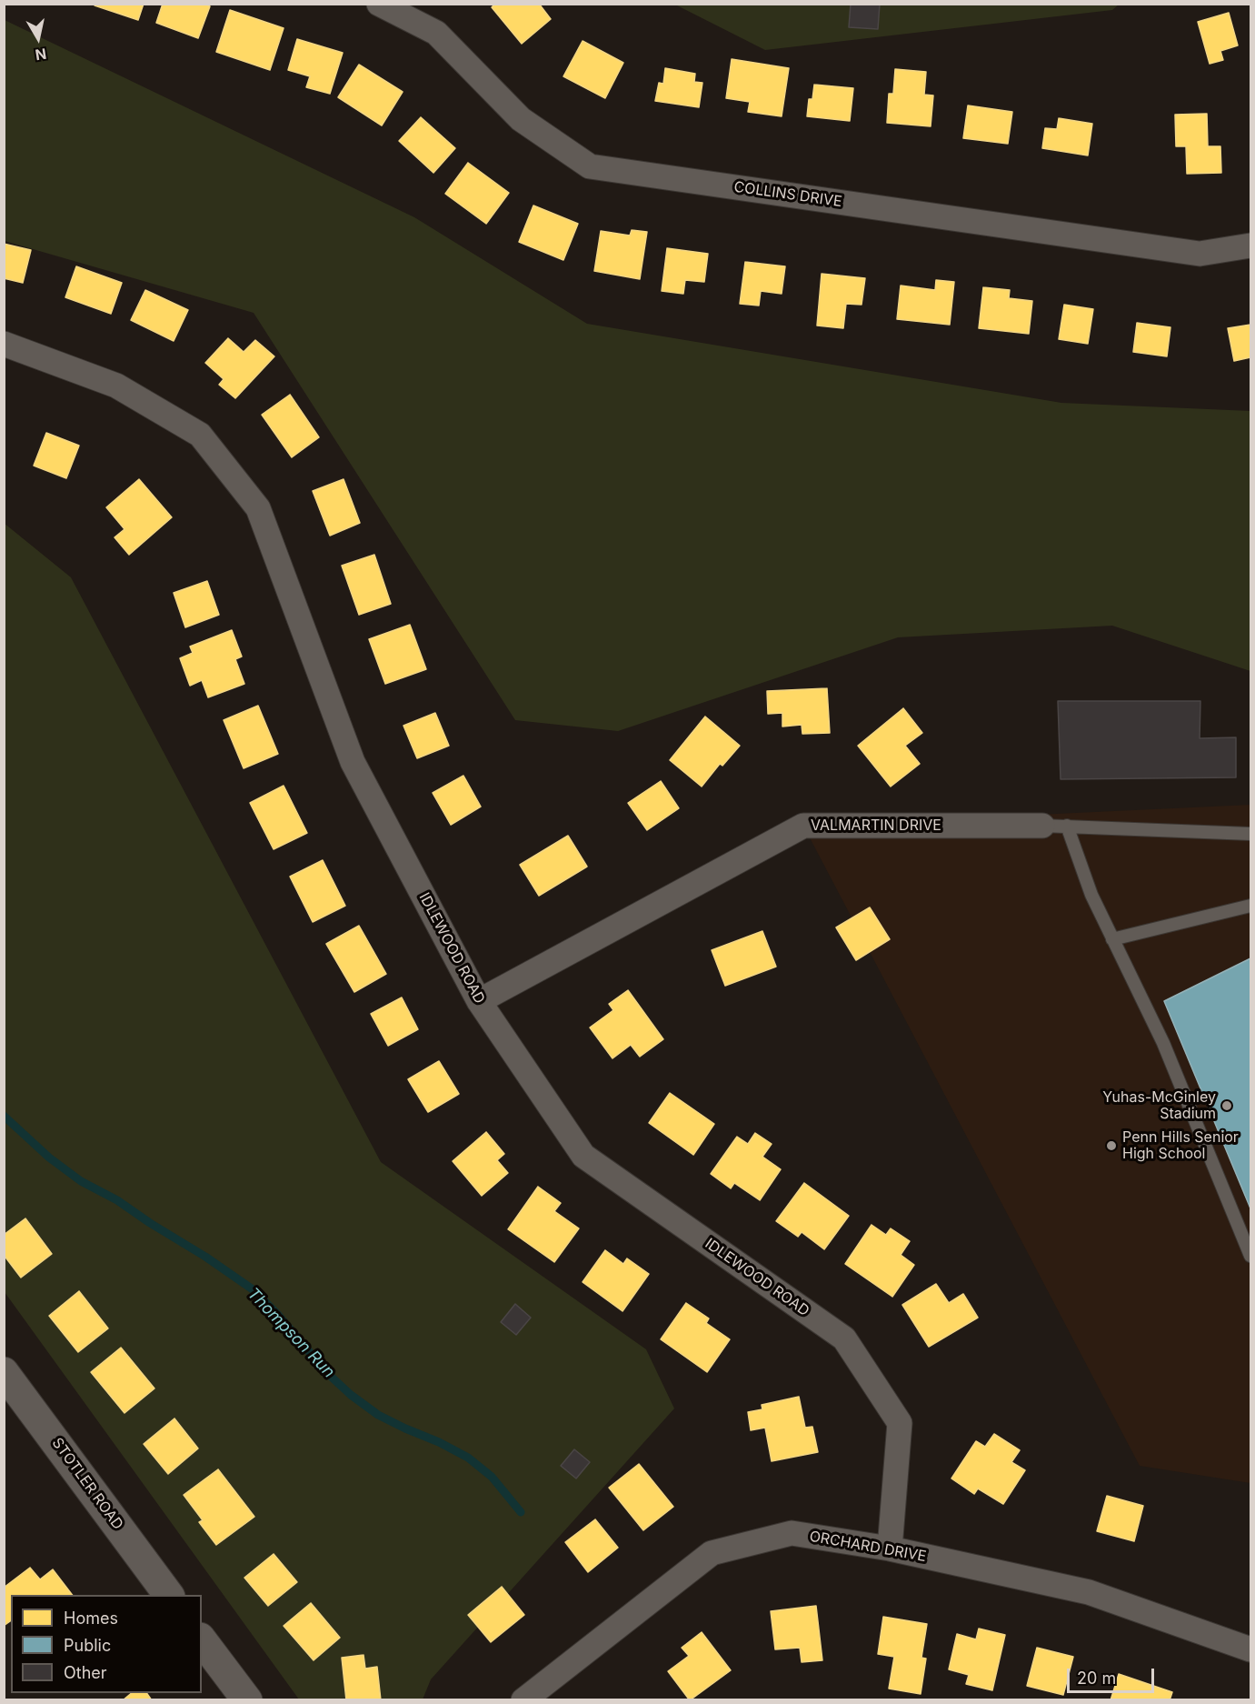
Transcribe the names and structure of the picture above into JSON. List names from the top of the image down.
{
  "streets": {
    "street": [
      "COLLINS DRIVE",
      "VALMARTIN DRIVE",
      "IDLEWOOD ROAD",
      "STOTLER ROAD",
      "ORCHARD DRIVE"
    ]
  },
  "crossings": [
    ["VALMARTIN DRIVE", "IDLEWOOD ROAD"],
    ["IDLEWOOD ROAD", "ORCHARD DRIVE"]
  ],
  "water": ["Thompson Run"],
  "places": ["Yuhas-McGinley Stadium", "Penn Hills Senior High School"],
  "legend": ["Homes", "Public", "Other"],
  "scale_bar": "20 m",
  "north": "bottom"
}
